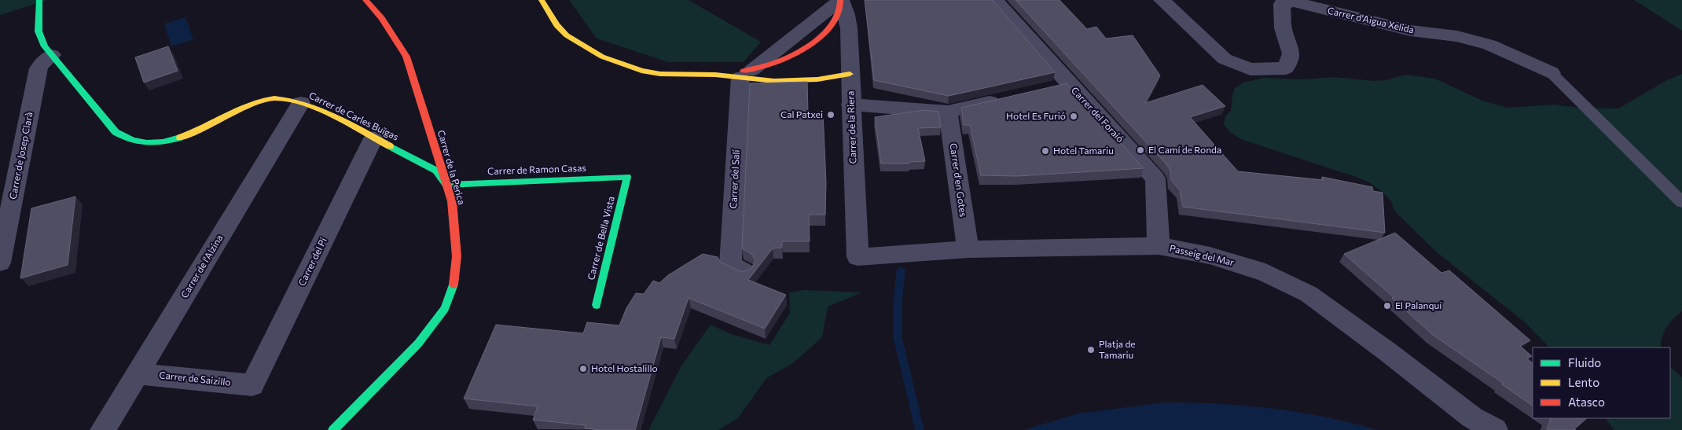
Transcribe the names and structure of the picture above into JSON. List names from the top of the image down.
{
  "streets": {
    "street": [
      "Carrer d'Aigua Xelida",
      "Carrer del Foraió",
      "Carrer de Carles Buïgas",
      "Carrer de la Riera",
      "Carrer de Josep Clarà",
      "Carrer de la Perica",
      "Carrer de Ramon Casas",
      "Carrer del Salí",
      "Carrer d'en Gotes",
      "Carrer de Bella Vista",
      "Passeig del Mar",
      "Carrer del Pi",
      "Carrer de l'Alzina",
      "Carrer de Saizillo"
    ]
  },
  "crossings": [
    ["Carrer del Foraió", "Passeig del Mar"],
    ["Carrer de Carles Buïgas", "Carrer de Josep Clarà"],
    ["Carrer de Carles Buïgas", "Carrer de la Perica"],
    ["Carrer de Carles Buïgas", "Carrer de Ramon Casas"],
    ["Carrer de Carles Buïgas", "Carrer del Pi"],
    ["Carrer de Carles Buïgas", "Carrer de l'Alzina"],
    ["Carrer de la Riera", "Passeig del Mar"],
    ["Carrer de la Perica", "Carrer de Ramon Casas"],
    ["Carrer de Ramon Casas", "Carrer de Bella Vista"],
    ["Carrer d'en Gotes", "Passeig del Mar"],
    ["Carrer del Pi", "Carrer de Saizillo"],
    ["Carrer de l'Alzina", "Carrer de Saizillo"]
  ],
  "places": [
    "Cal Patxei",
    "Hotel Es Furió",
    "El Camí de Ronda",
    "Hotel Tamariu",
    "El Palanquí",
    "Platja de Tamariu",
    "Hotel Hostalillo"
  ],
  "legend": ["Fluido", "Lento", "Atasco"]
}
